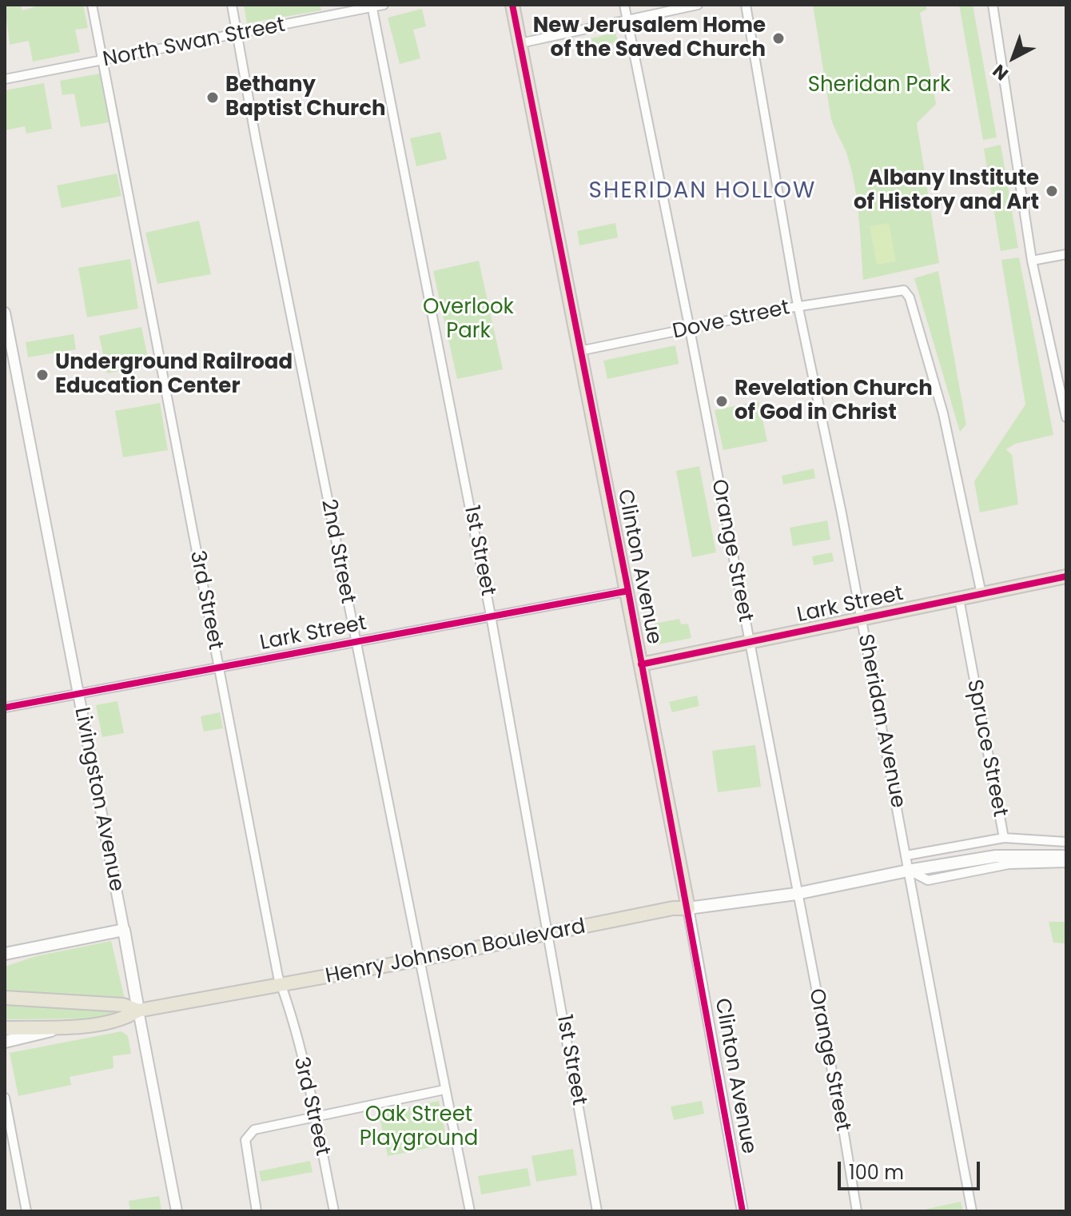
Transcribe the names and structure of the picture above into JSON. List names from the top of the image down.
{
  "streets": {
    "main road": [
      "Clinton Avenue",
      "Lark Street",
      "Livingston Avenue",
      "Henry Johnson Boulevard"
    ],
    "street": [
      "North Swan Street",
      "Dove Street",
      "1st Street",
      "Orange Street",
      "2nd Street",
      "3rd Street",
      "Sheridan Avenue",
      "Spruce Street"
    ]
  },
  "crossings": [
    ["North Swan Street", "1st Street"],
    ["North Swan Street", "2nd Street"],
    ["North Swan Street", "3rd Street"],
    ["Dove Street", "Orange Street"],
    ["Dove Street", "Clinton Avenue"],
    ["Dove Street", "Lark Street"],
    ["Dove Street", "Sheridan Avenue"],
    ["1st Street", "Lark Street"],
    ["1st Street", "Henry Johnson Boulevard"],
    ["Orange Street", "Lark Street"],
    ["Orange Street", "Henry Johnson Boulevard"],
    ["2nd Street", "Lark Street"],
    ["2nd Street", "Henry Johnson Boulevard"],
    ["Clinton Avenue", "Lark Street"],
    ["Clinton Avenue", "Henry Johnson Boulevard"],
    ["3rd Street", "Lark Street"],
    ["3rd Street", "Henry Johnson Boulevard"],
    ["Lark Street", "Sheridan Avenue"],
    ["Lark Street", "Spruce Street"],
    ["Lark Street", "Livingston Avenue"],
    ["Sheridan Avenue", "Spruce Street"],
    ["Sheridan Avenue", "Henry Johnson Boulevard"],
    ["Livingston Avenue", "Henry Johnson Boulevard"]
  ],
  "districts": ["SHERIDAN HOLLOW"],
  "parks": ["Sheridan Park", "Overlook Park", "Oak Street Playground"],
  "places": [
    "New Jerusalem Home of the Saved Church",
    "Bethany Baptist Church",
    "Albany Institute of History and Art",
    "Underground Railroad Education Center",
    "Revelation Church of God in Christ"
  ],
  "scale_bar": "100 m",
  "north": "bottom left"
}
